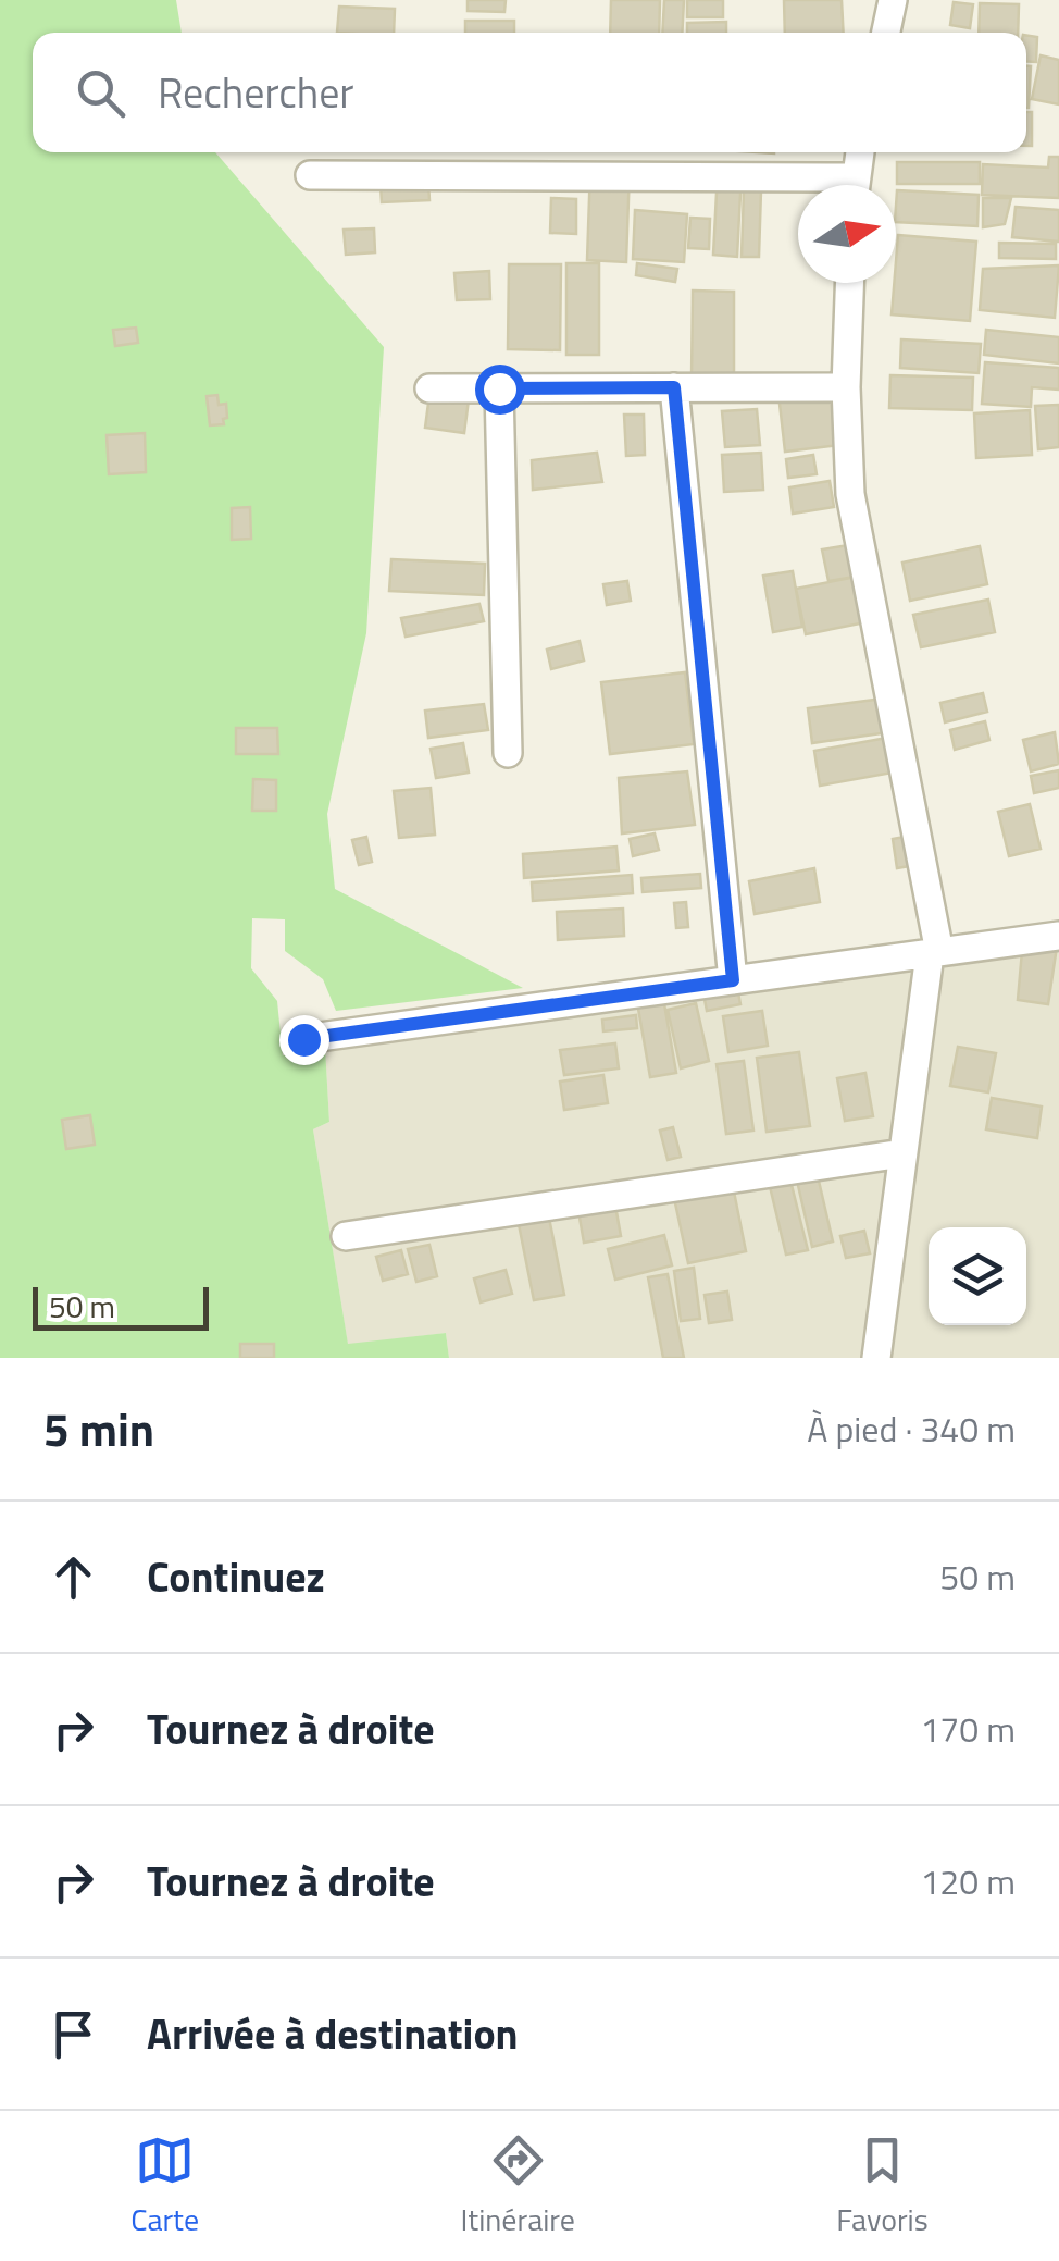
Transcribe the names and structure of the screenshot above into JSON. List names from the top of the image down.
{
  "scale_bar": "50 m",
  "north": "right",
  "page": {
    "search": "Rechercher",
    "scale": "50 m",
    "heading": ["5 min", "À pied · 340 m"],
    "list": [
      ["Continuez", "50 m"],
      ["Tournez à droite", "170 m"],
      ["Tournez à droite", "120 m"],
      "Arrivée à destination"
    ],
    "nav": ["Carte", "Itinéraire", "Favoris"]
  }
}
